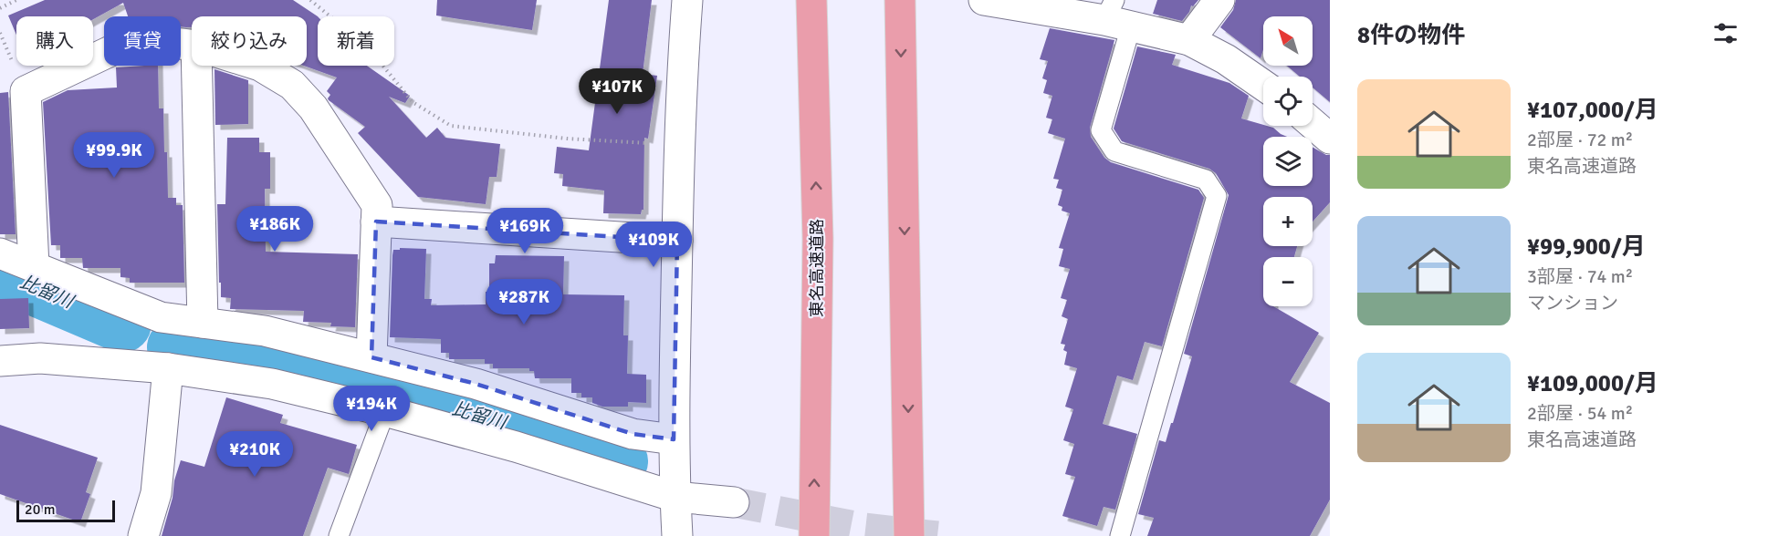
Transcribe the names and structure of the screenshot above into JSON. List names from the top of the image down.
{
  "streets": {
    "highway": ["東名高速道路"]
  },
  "water": ["比留川"],
  "scale_bar": "20 m",
  "north": "top left",
  "page": {
    "heading": "8件の物件",
    "map_buttons": ["+", "−"],
    "chip": [
      "購入",
      "賃貸",
      "絞り込み",
      "新着"
    ],
    "list": [
      {
        "name": "¥107,000/月",
        "note": "2部屋 · 72 m² · 東名高速道路"
      },
      {
        "name": "¥99,900/月",
        "note": "3部屋 · 74 m² · マンション"
      },
      {
        "name": "¥109,000/月",
        "note": "2部屋 · 54 m² · 東名高速道路"
      }
    ],
    "price": [
      "¥107K",
      "¥99.9K",
      "¥186K",
      "¥169K",
      "¥109K",
      "¥287K",
      "¥194K",
      "¥210K"
    ],
    "scale": "20 m"
  }
}
